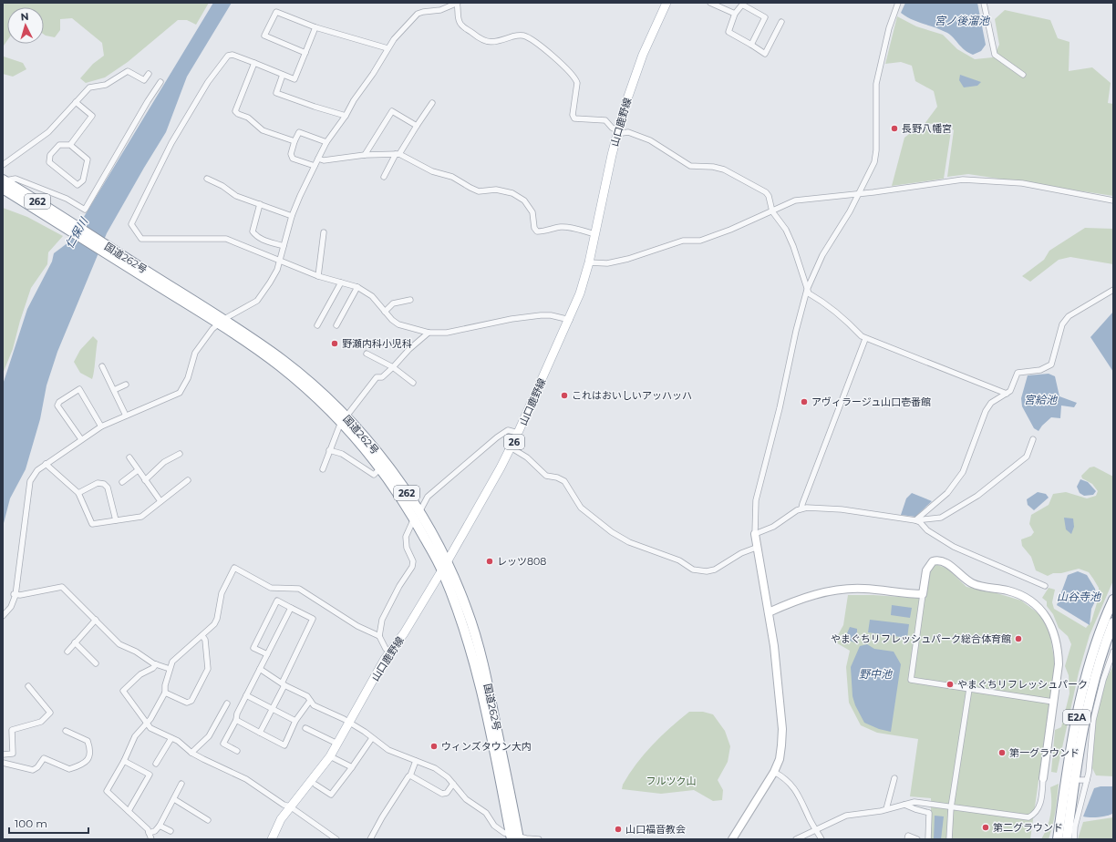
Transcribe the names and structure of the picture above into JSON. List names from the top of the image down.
{
  "streets": {
    "highway": ["262", "国道262号", "E2A"],
    "main road": ["山口鹿野線", "26"]
  },
  "crossings": [
    ["山口鹿野線", "国道262号"]
  ],
  "water": [
    "宮ノ後溜池",
    "仁保川",
    "宮給池",
    "山谷寺池",
    "野中池"
  ],
  "parks": ["フルツク山"],
  "places": [
    "長野八幡宮",
    "野瀬内科小児科",
    "これはおいしいアッハッハ",
    "アヴィラージュ山口壱番館",
    "レッツ808",
    "やまぐちリフレッシュパーク総合体育館",
    "やまぐちリフレッシュパーク",
    "ウィンズタウン大内",
    "第一グラウンド",
    "第二グラウンド",
    "山口福音教会"
  ],
  "scale_bar": "100 m",
  "north": "top"
}
